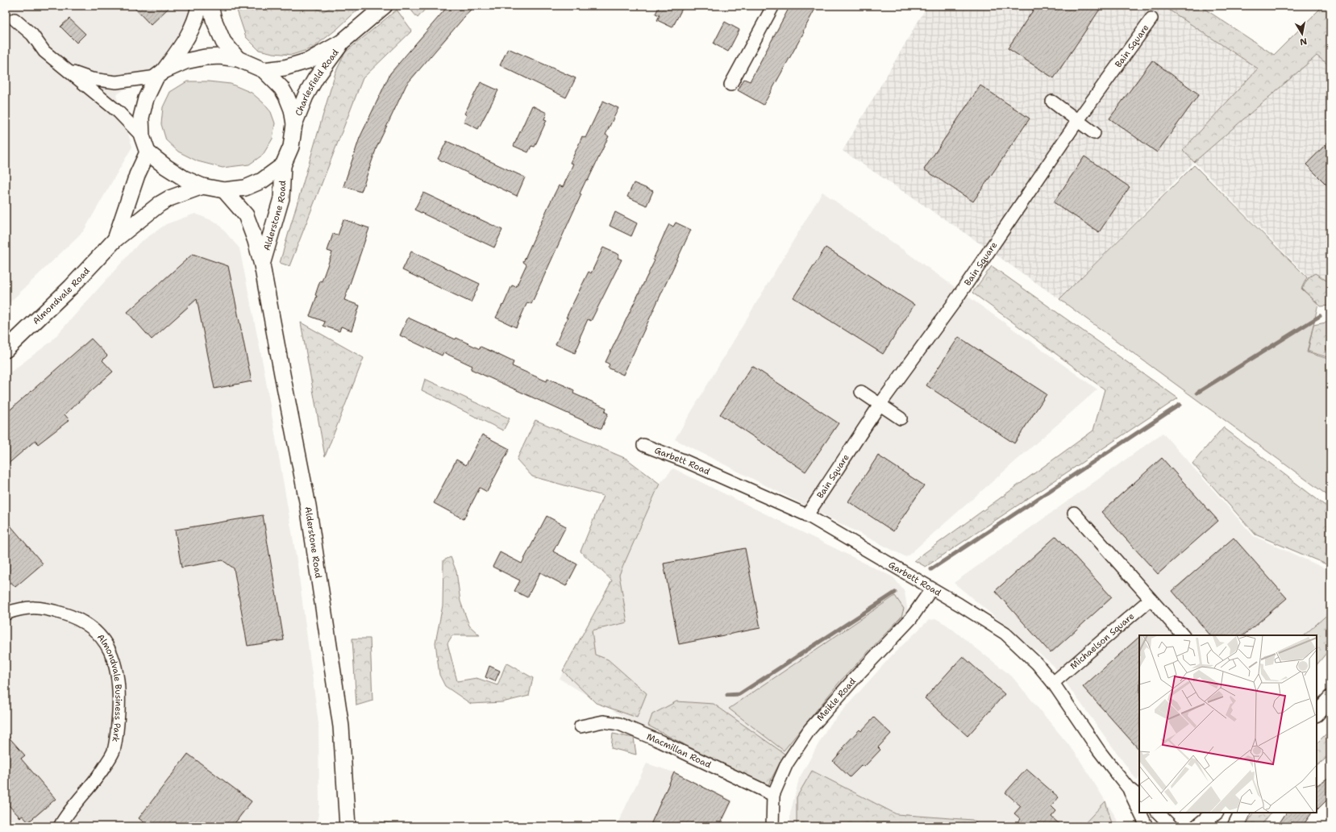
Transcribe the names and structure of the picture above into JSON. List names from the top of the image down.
{
  "streets": {
    "street": [
      "Bain Square",
      "Charlesfield Road",
      "Alderstone Road",
      "Almondvale Road",
      "Garbett Road",
      "Michaelson Square",
      "Almondvale Business Park",
      "Meikle Road",
      "Macmillan Road"
    ]
  },
  "crossings": [
    ["Bain Square", "Garbett Road"],
    ["Charlesfield Road", "Alderstone Road"],
    ["Garbett Road", "Michaelson Square"],
    ["Garbett Road", "Meikle Road"],
    ["Meikle Road", "Macmillan Road"]
  ],
  "north": "bottom"
}
